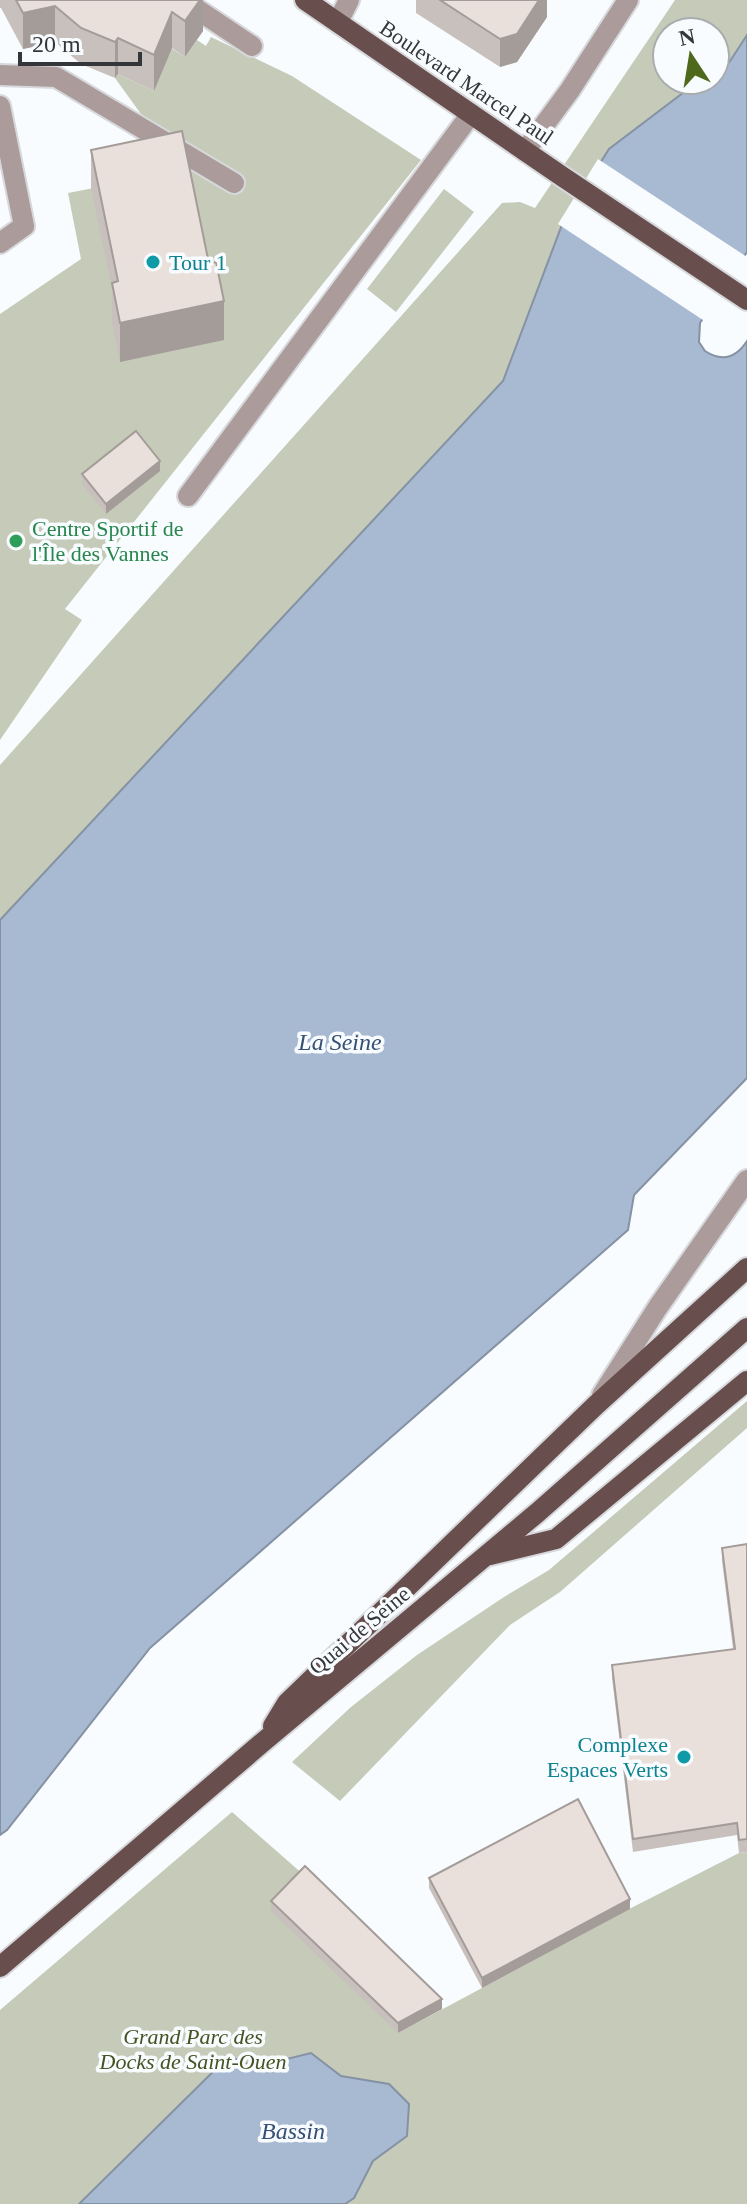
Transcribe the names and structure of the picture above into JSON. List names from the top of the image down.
{
  "streets": {
    "main road": ["Boulevard Marcel Paul", "Quai de Seine"]
  },
  "water": ["La Seine", "Bassin"],
  "parks": ["Grand Parc des Docks de Saint-Ouen"],
  "places": ["Tour 1", "Centre Sportif de l'Île des Vannes", "Complexe Espaces Verts"],
  "scale_bar": "20 m",
  "north": "top"
}
